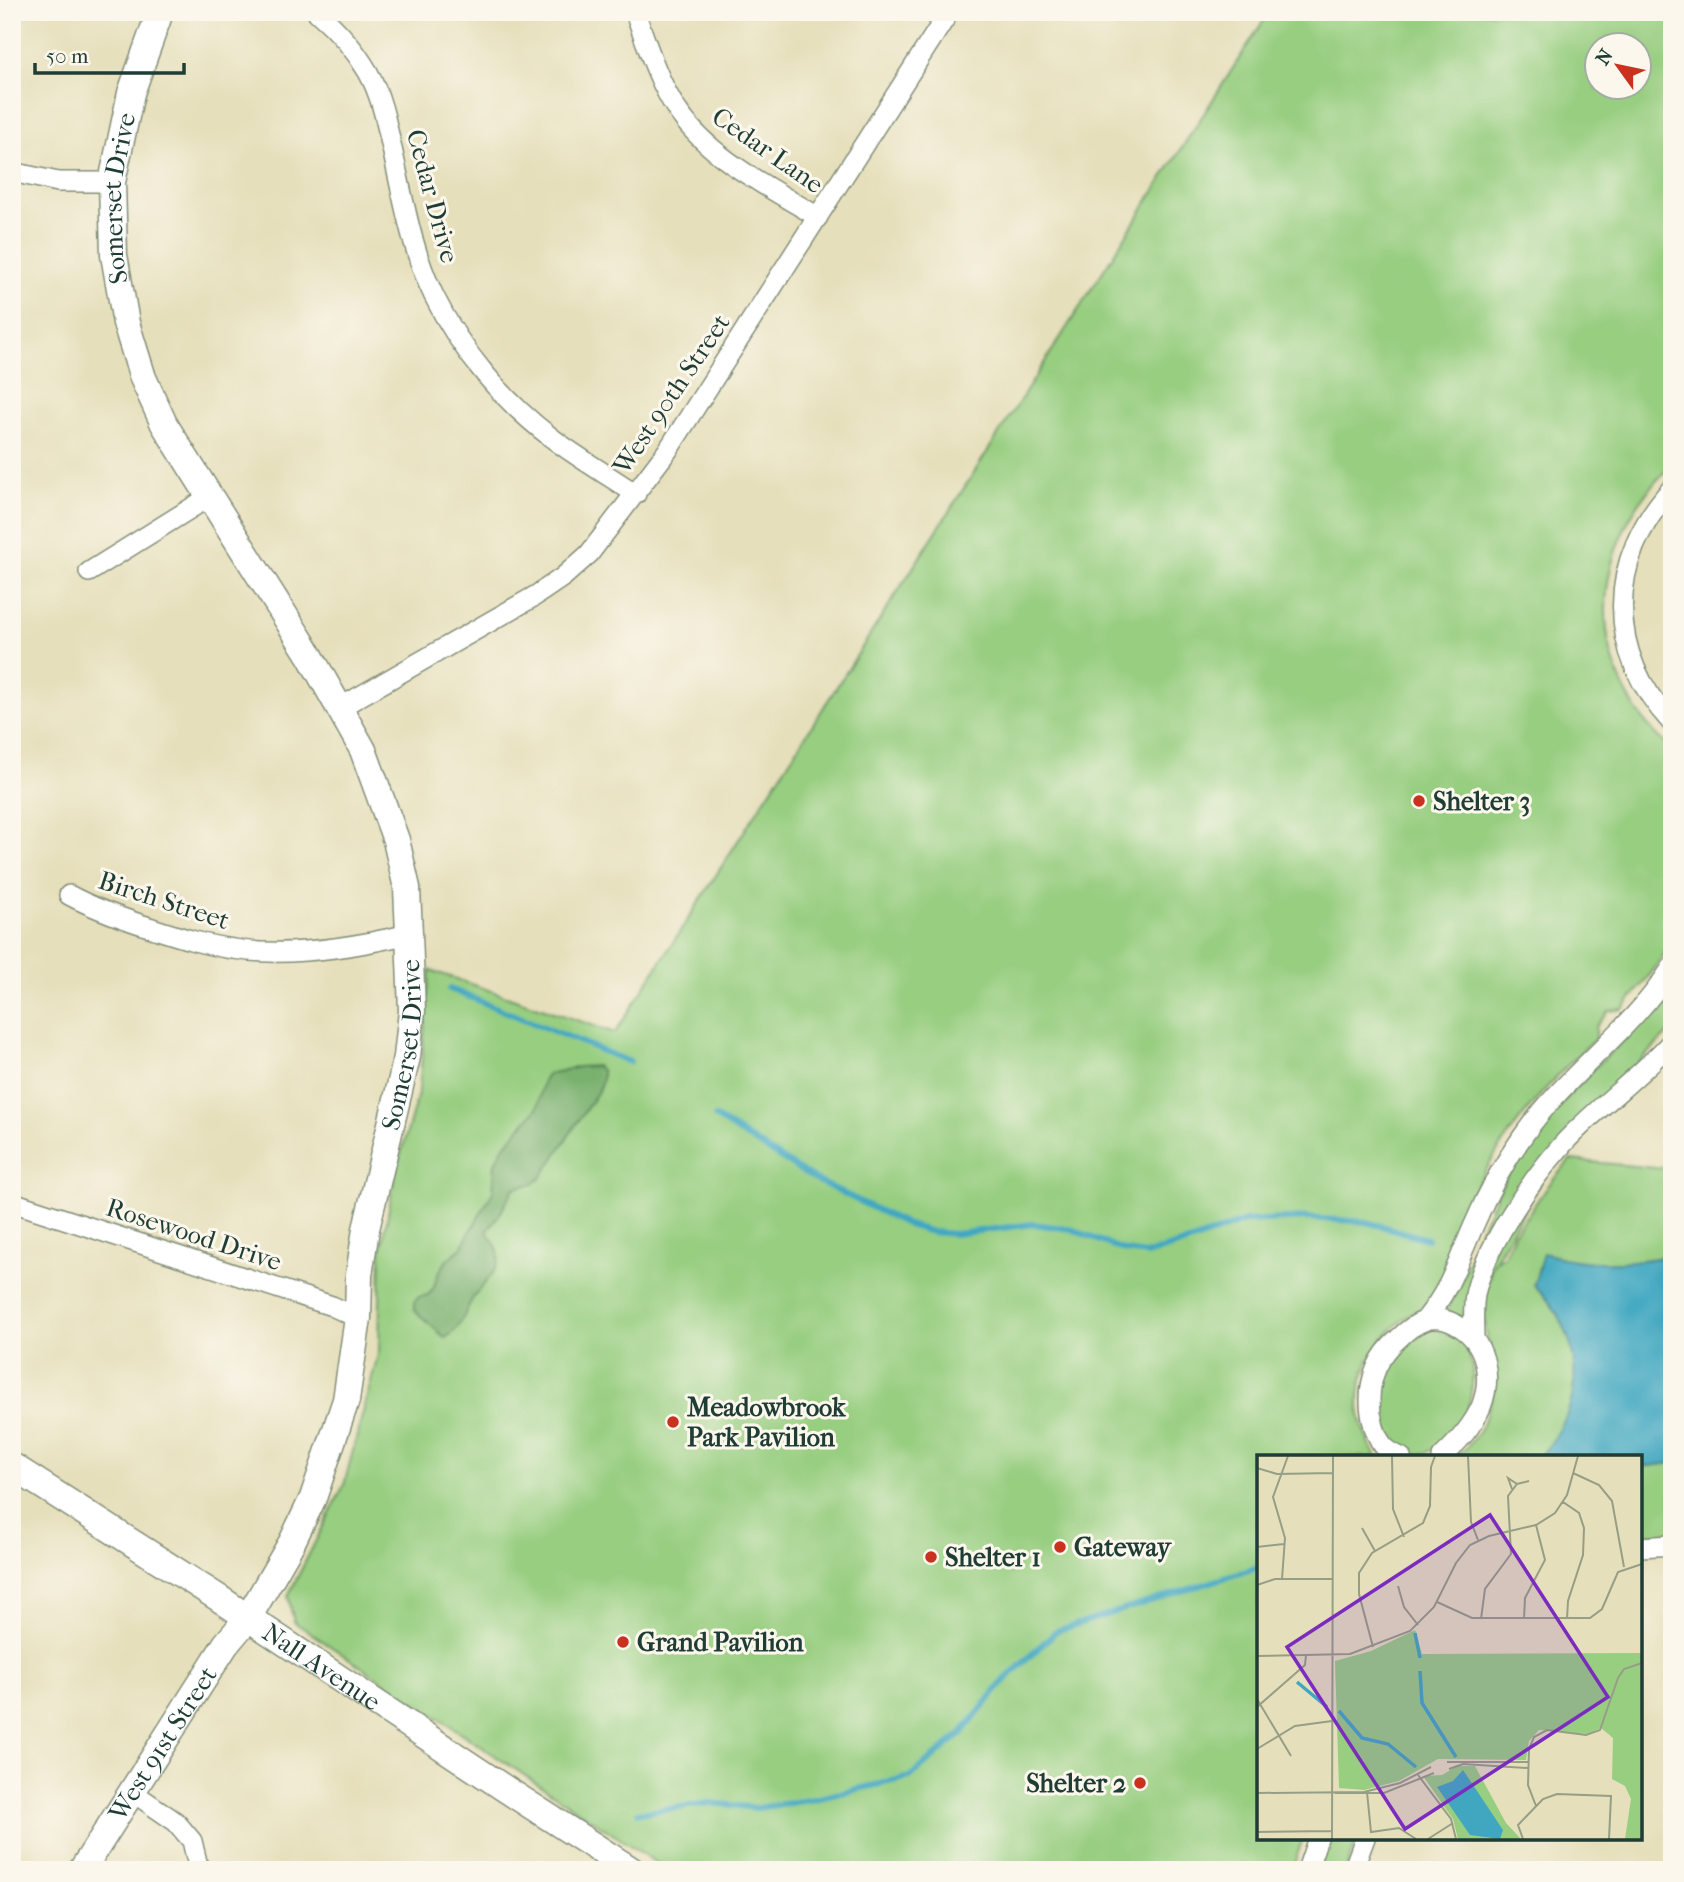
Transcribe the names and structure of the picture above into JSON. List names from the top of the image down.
{
  "streets": {
    "street": [
      "Cedar Lane",
      "Cedar Drive",
      "Somerset Drive",
      "West 90th Street",
      "Birch Street",
      "Rosewood Drive",
      "Nall Avenue",
      "West 91st Street"
    ]
  },
  "crossings": [
    ["Cedar Lane", "West 90th Street"],
    ["Cedar Drive", "West 90th Street"],
    ["Somerset Drive", "West 90th Street"],
    ["Somerset Drive", "Birch Street"],
    ["Somerset Drive", "Rosewood Drive"],
    ["Somerset Drive", "Nall Avenue"],
    ["Somerset Drive", "West 91st Street"],
    ["Nall Avenue", "West 91st Street"]
  ],
  "places": [
    "Shelter 3",
    "Meadowbrook Park Pavilion",
    "Gateway",
    "Shelter 1",
    "Grand Pavilion",
    "Shelter 2"
  ],
  "scale_bar": "50 m",
  "north": "top left"
}
